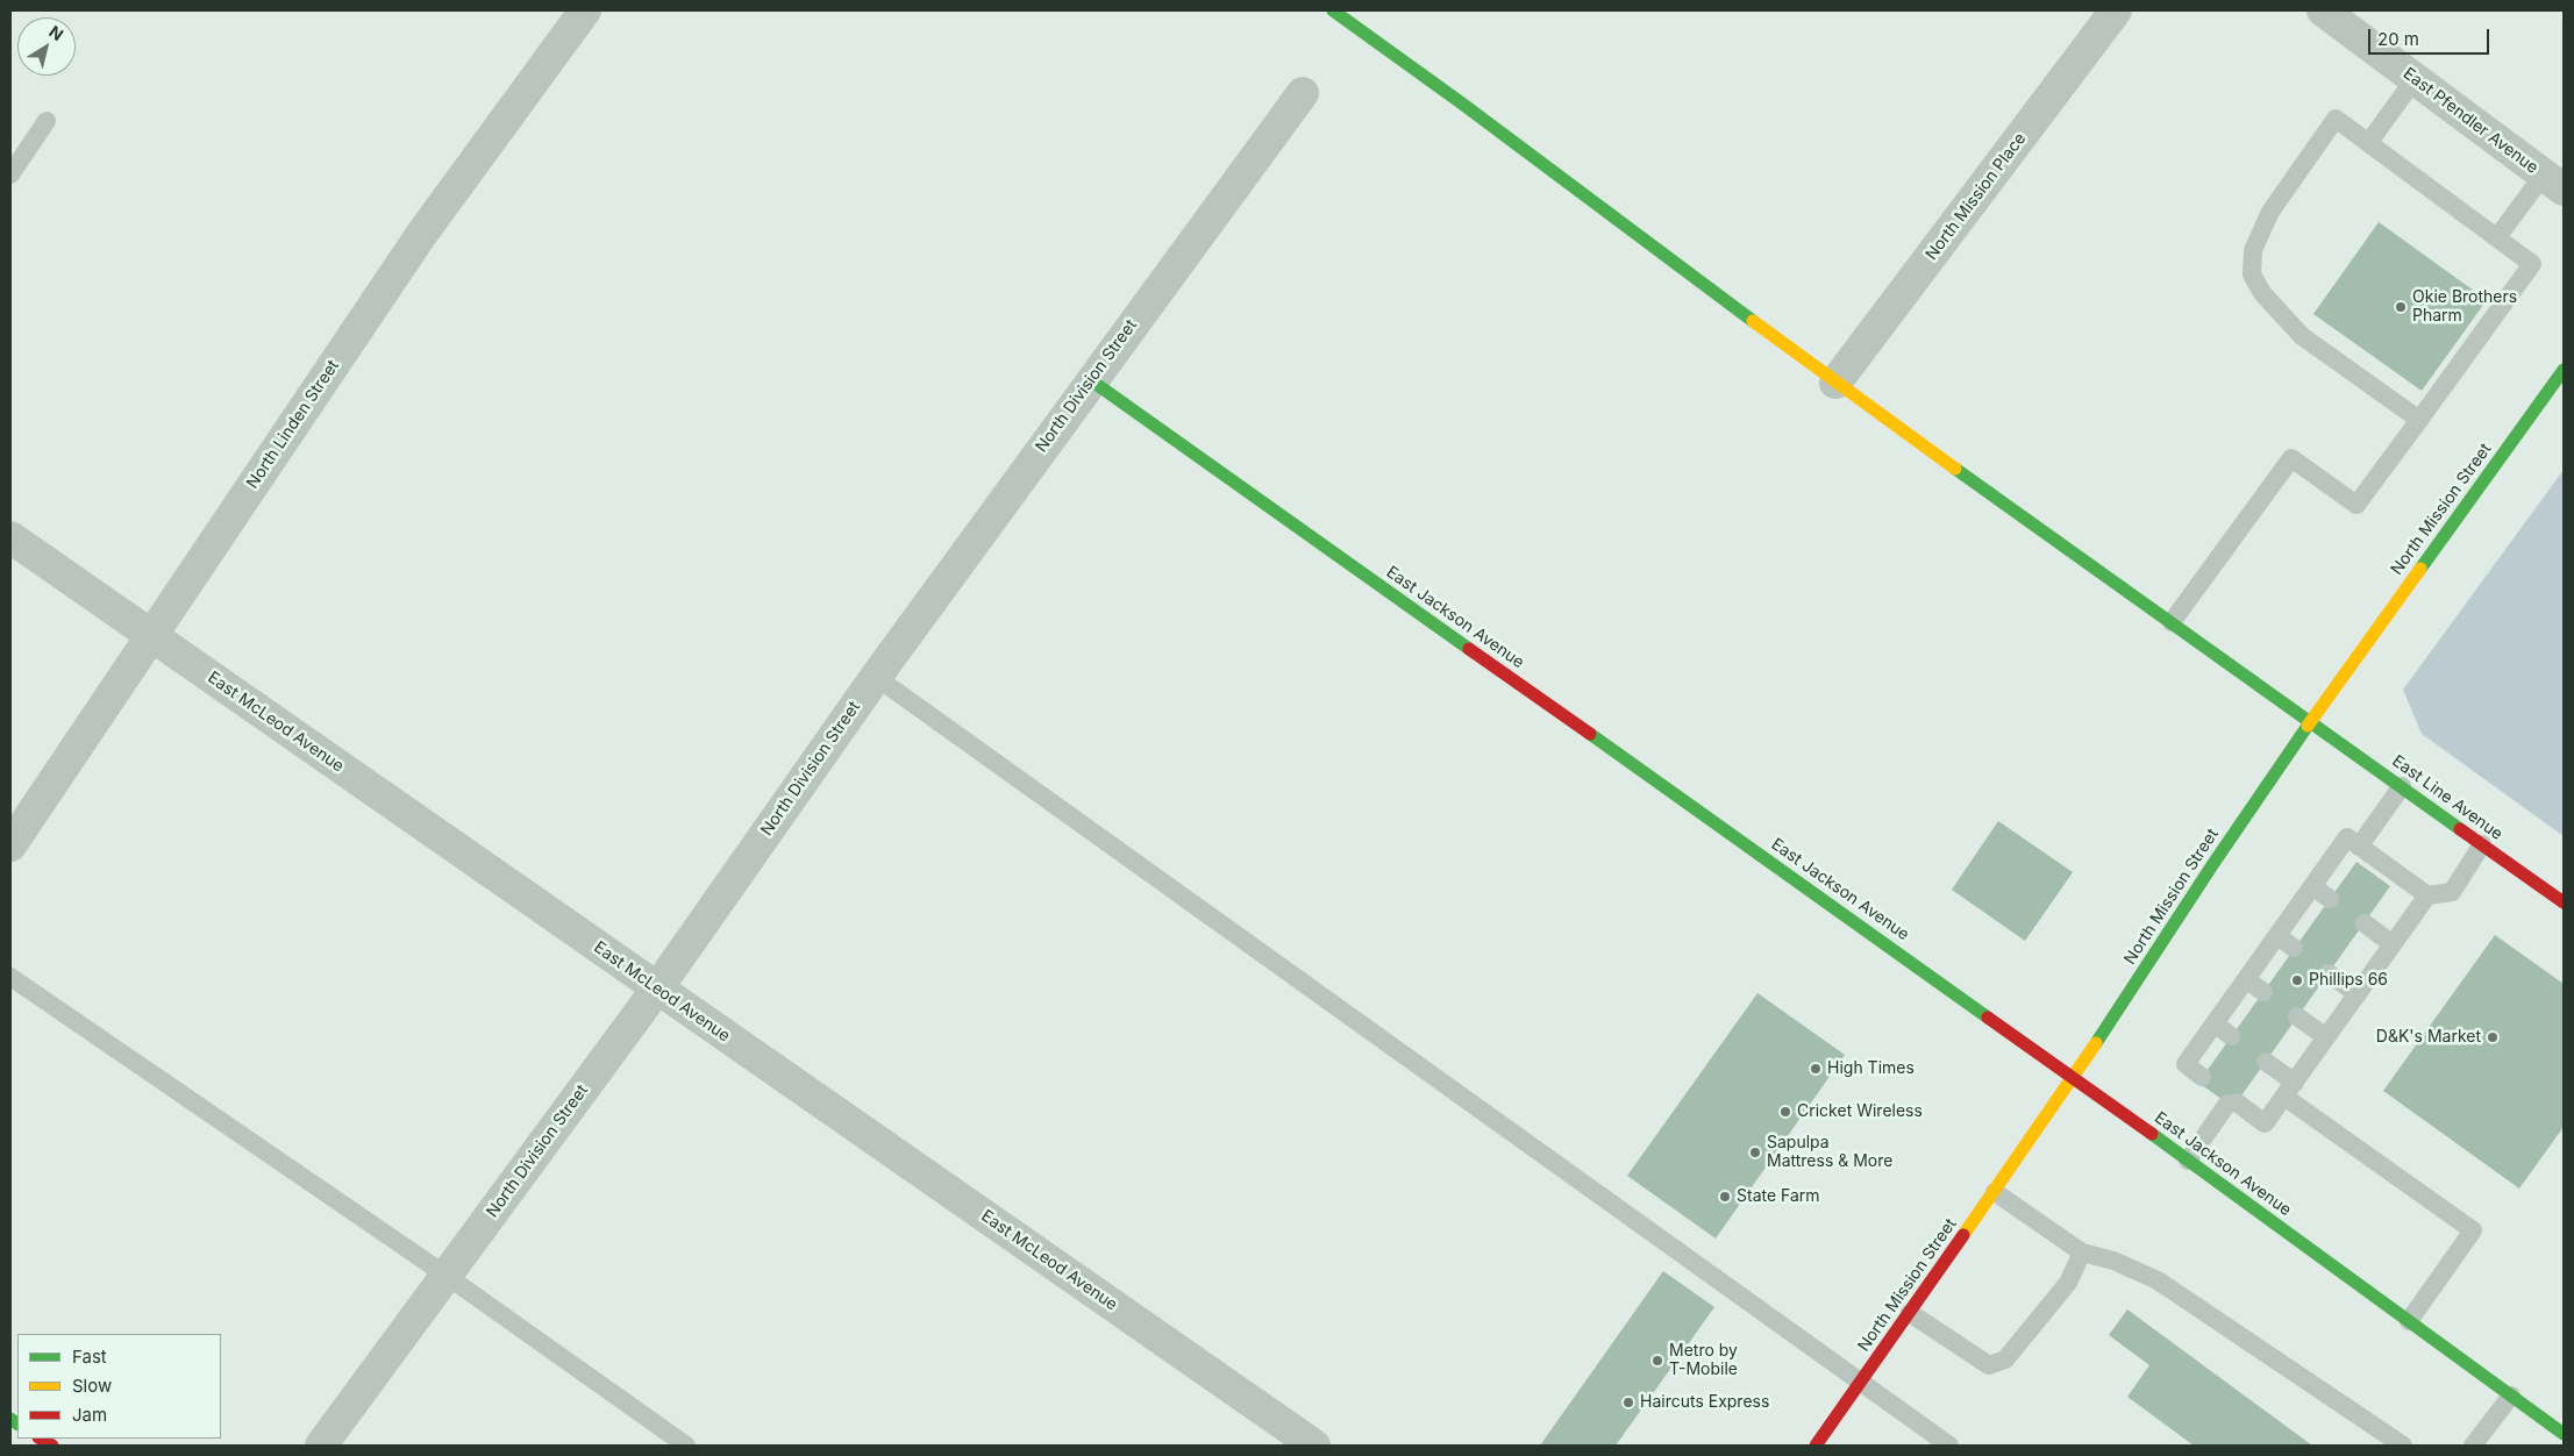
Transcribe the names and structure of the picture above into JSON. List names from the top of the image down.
{
  "streets": {
    "street": [
      "East Pfendler Avenue",
      "North Mission Place",
      "North Division Street",
      "North Linden Street",
      "North Mission Street",
      "East Jackson Avenue",
      "East McLeod Avenue",
      "East Line Avenue"
    ]
  },
  "crossings": [
    ["North Mission Place", "East Line Avenue"],
    ["North Division Street", "East Jackson Avenue"],
    ["North Division Street", "East McLeod Avenue"],
    ["North Linden Street", "East McLeod Avenue"],
    ["North Mission Street", "East Jackson Avenue"],
    ["North Mission Street", "East Line Avenue"]
  ],
  "places": [
    "Okie Brothers Pharm",
    "Phillips 66",
    "D&K's Market",
    "High Times",
    "Cricket Wireless",
    "Sapulpa Mattress & More",
    "State Farm",
    "Metro by T-Mobile",
    "Haircuts Express"
  ],
  "legend": ["Fast", "Slow", "Jam"],
  "scale_bar": "20 m",
  "north": "top right"
}
